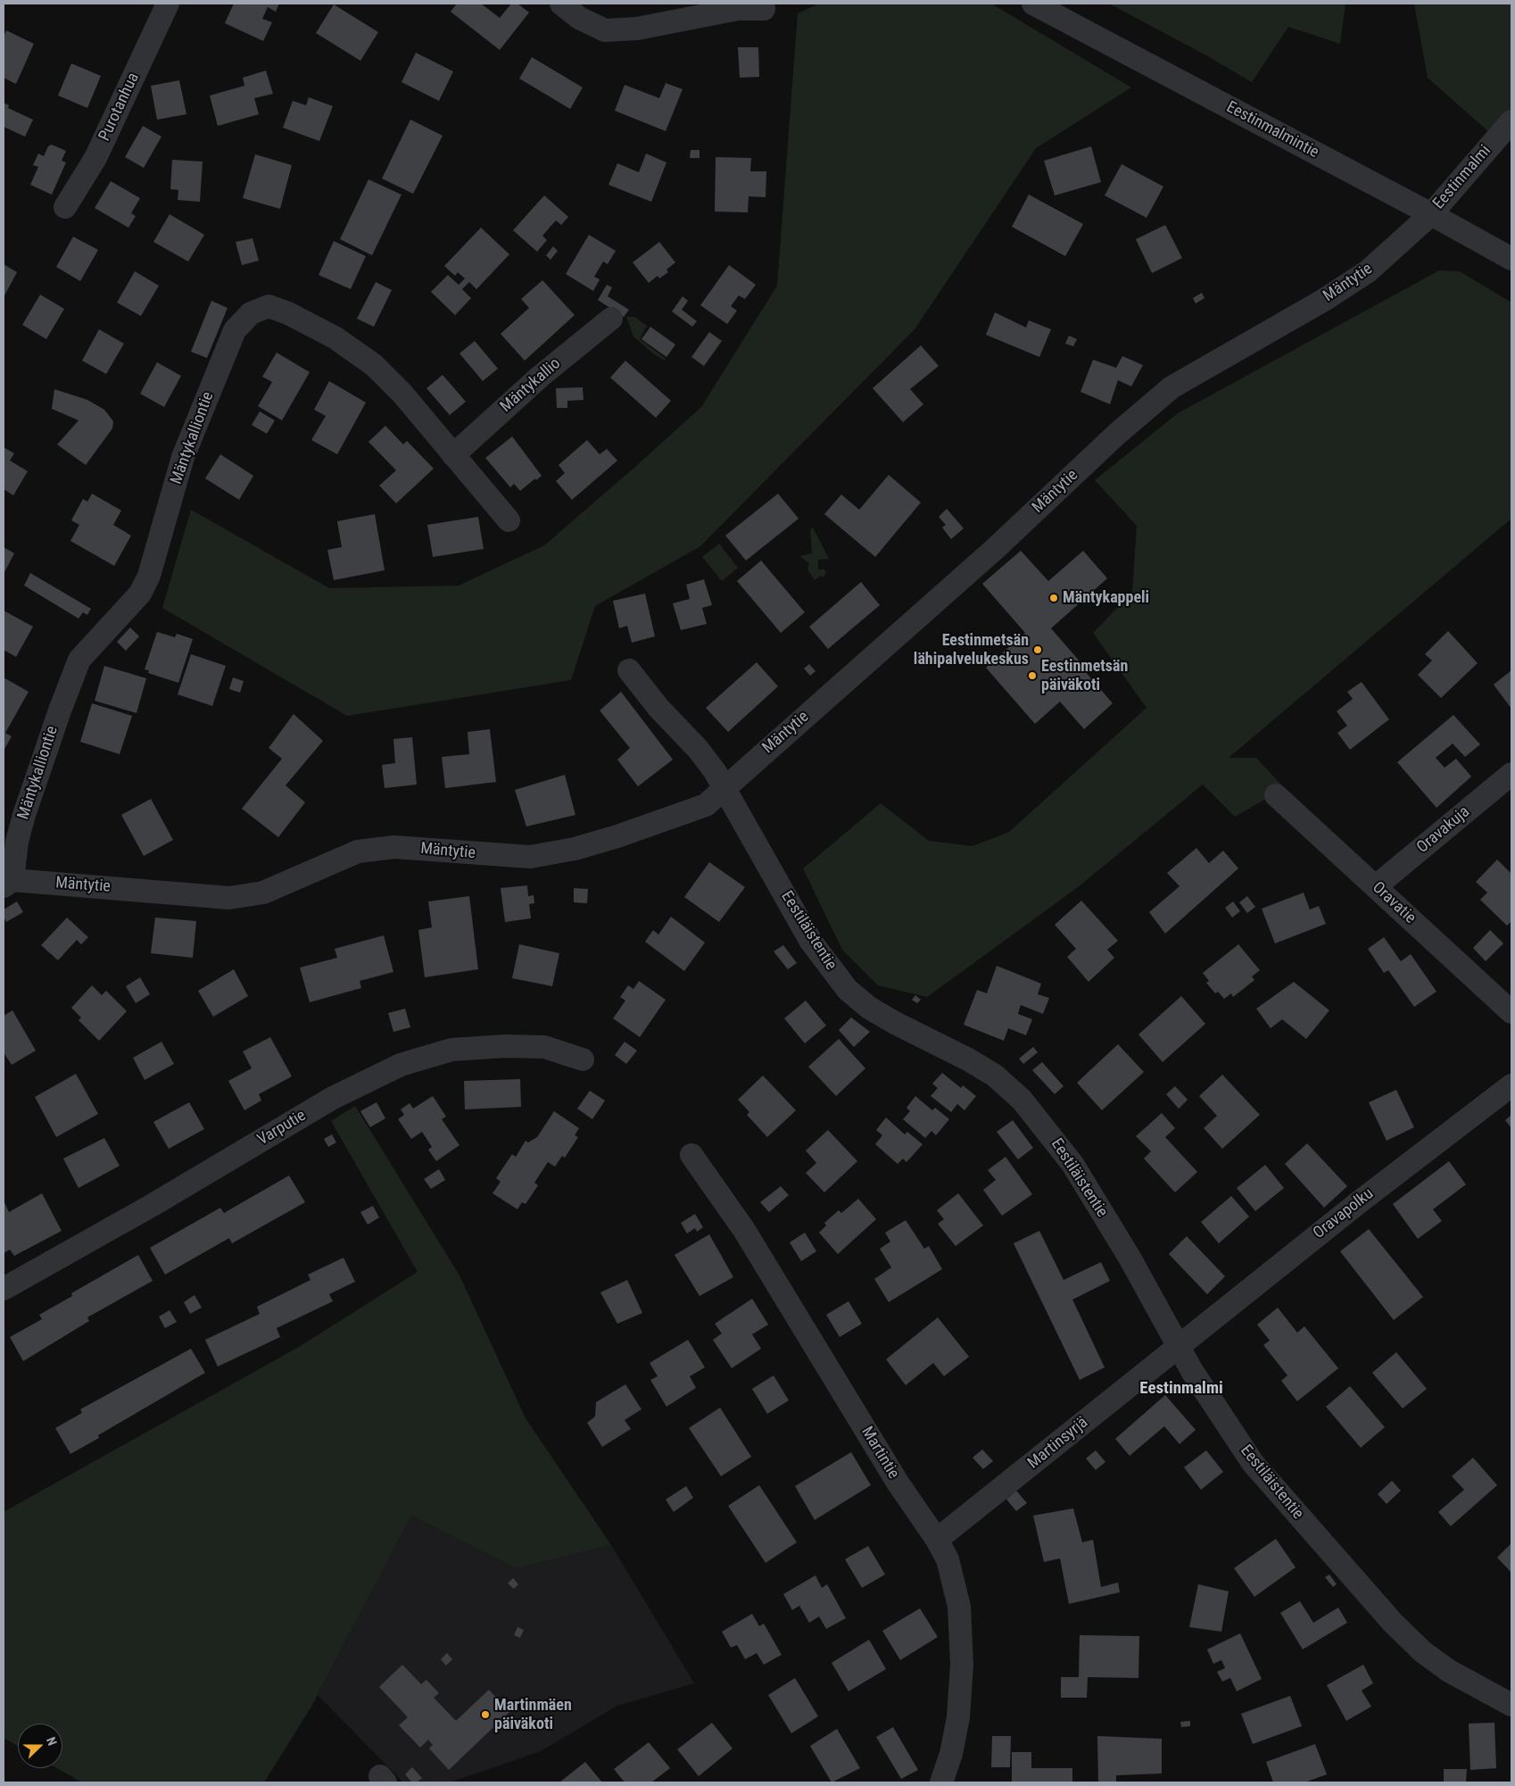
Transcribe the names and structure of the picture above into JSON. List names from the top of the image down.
{
  "streets": {
    "street": [
      "Purotanhua",
      "Eestinmalmintie",
      "Eestinmalmi",
      "Mäntytie",
      "Mäntykallio",
      "Mäntykalliontie",
      "Oravakuja",
      "Oravatie",
      "Eestiläistentie",
      "Varputie",
      "Oravapolku",
      "Martinsyrjä",
      "Martintie"
    ]
  },
  "crossings": [
    ["Eestinmalmintie", "Eestinmalmi"],
    ["Eestinmalmintie", "Mäntytie"],
    ["Eestinmalmi", "Mäntytie"],
    ["Mäntytie", "Mäntykalliontie"],
    ["Mäntytie", "Eestiläistentie"],
    ["Mäntykallio", "Mäntykalliontie"],
    ["Oravakuja", "Oravatie"],
    ["Eestiläistentie", "Oravapolku"],
    ["Eestiläistentie", "Martinsyrjä"],
    ["Oravapolku", "Martinsyrjä"],
    ["Martinsyrjä", "Martintie"]
  ],
  "districts": ["Eestinmalmi"],
  "places": [
    "Mäntykappeli",
    "Eestinmetsän lähipalvelukeskus",
    "Eestinmetsän päiväkoti",
    "Martinmäen päiväkoti"
  ],
  "north": "right"
}
